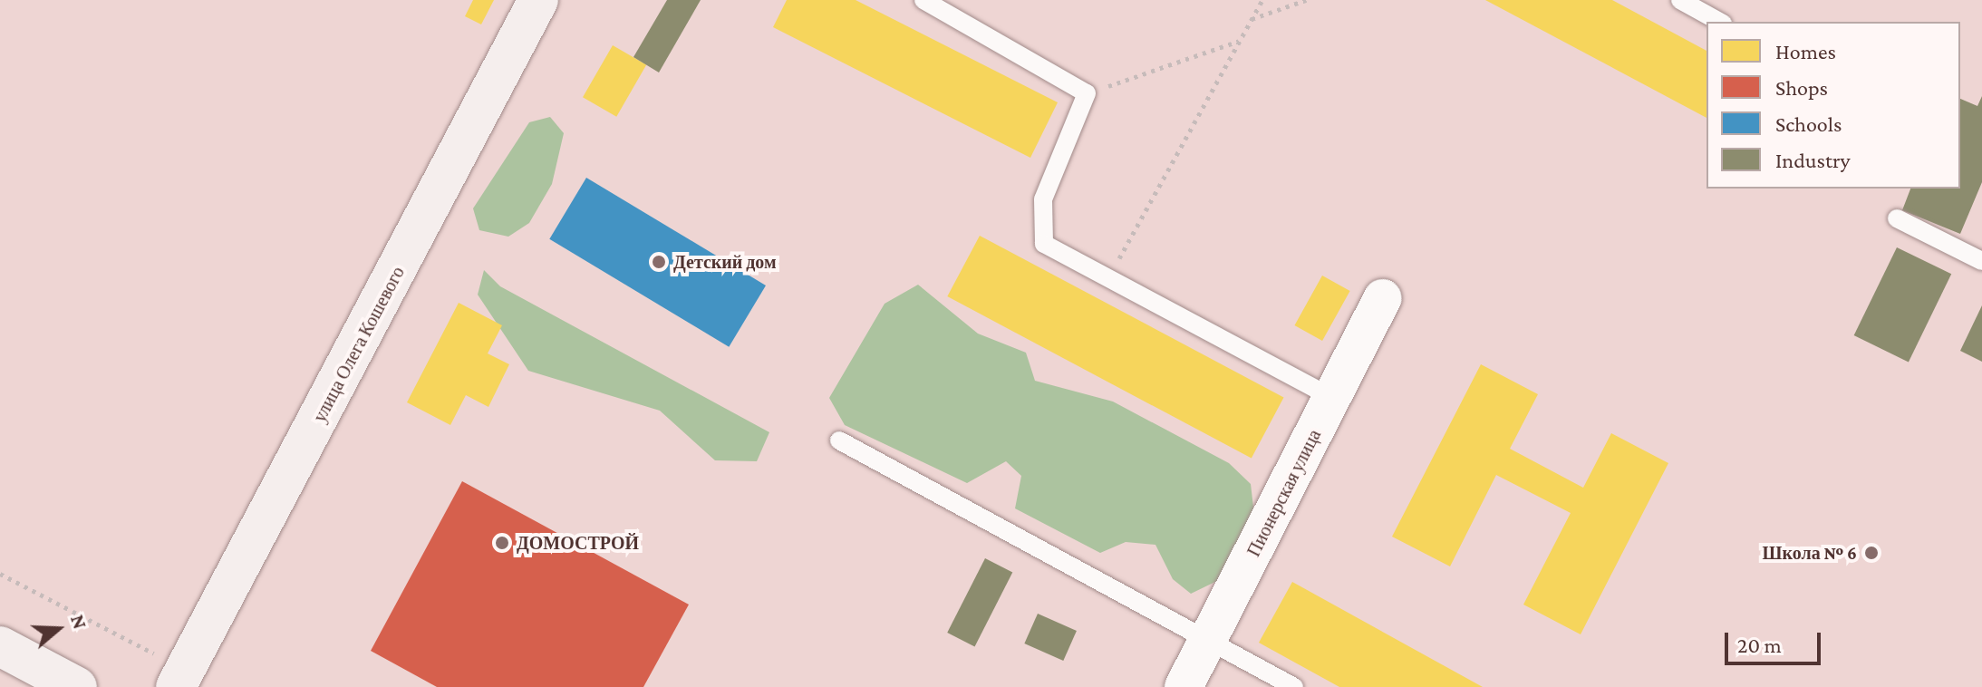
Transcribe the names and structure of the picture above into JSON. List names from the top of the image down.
{
  "streets": {
    "main road": ["улица Олега Кошевого"],
    "street": ["Пионерская улица"]
  },
  "places": ["Детский дом", "ДОМОСТРОЙ", "Школа № 6"],
  "legend": [
    "Homes",
    "Shops",
    "Schools",
    "Industry"
  ],
  "scale_bar": "20 m",
  "north": "right"
}
